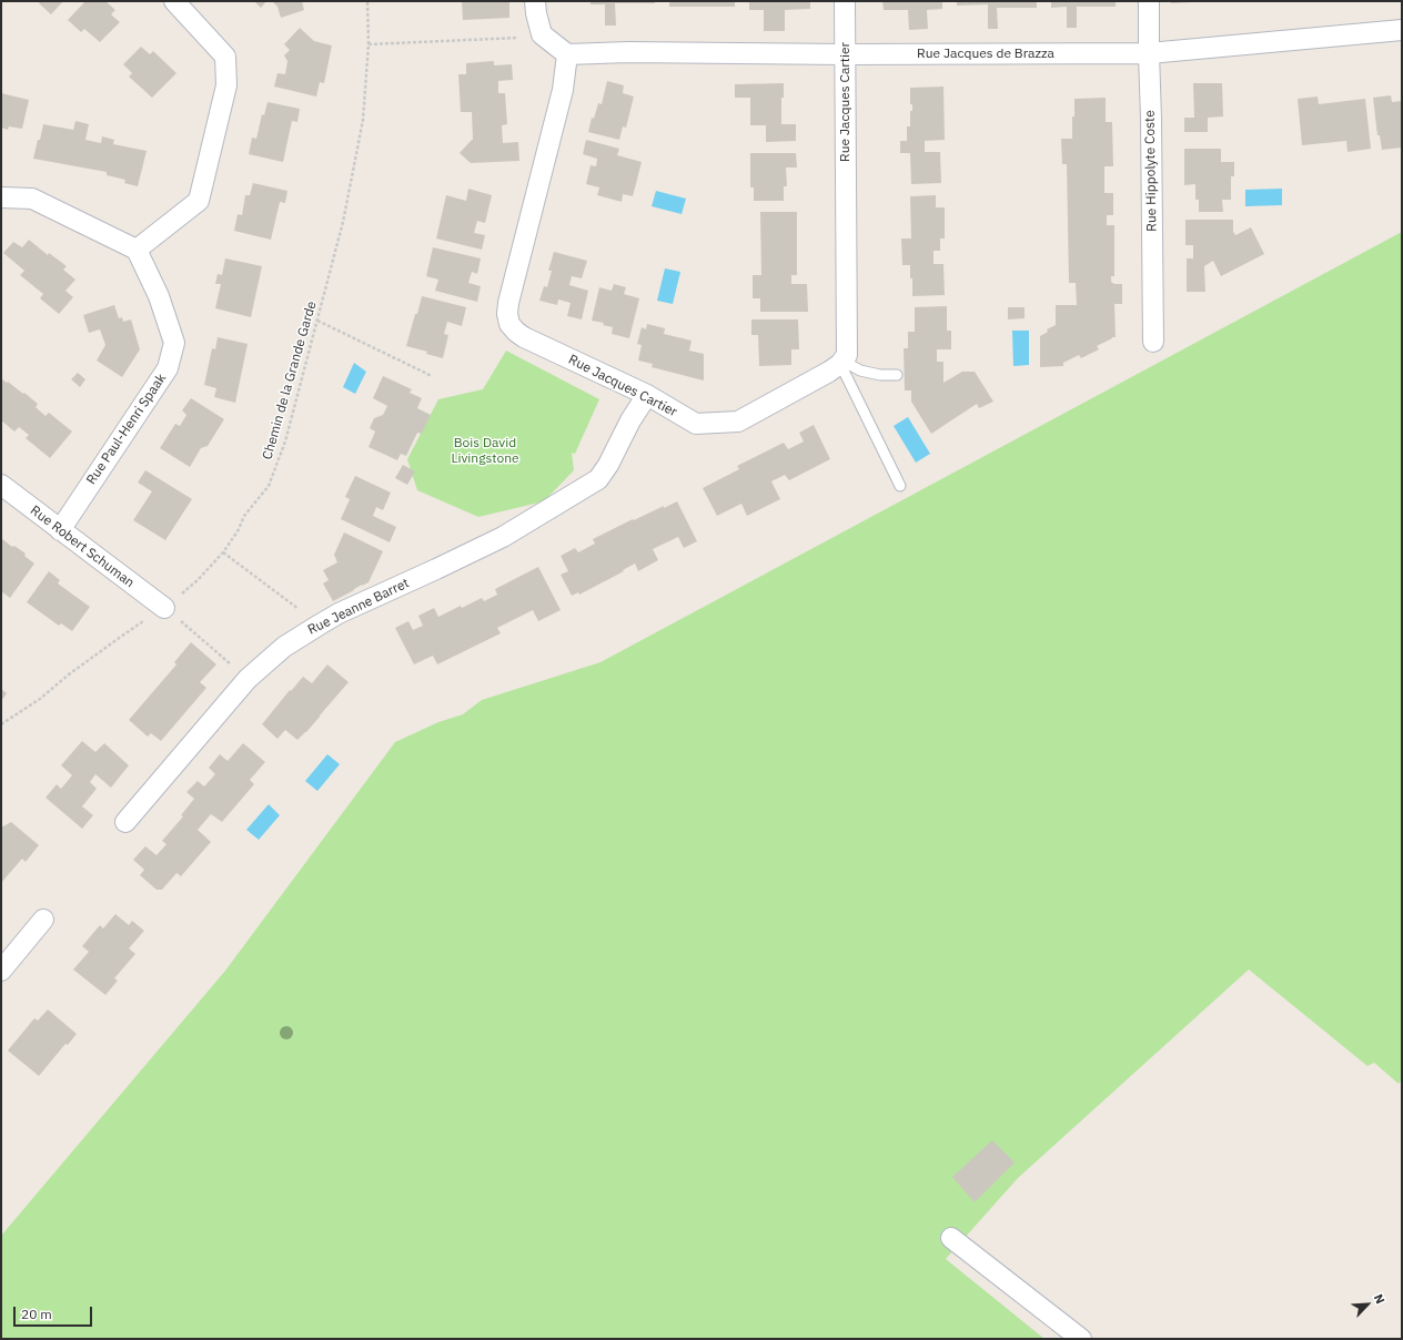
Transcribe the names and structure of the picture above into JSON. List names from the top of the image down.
{
  "streets": {
    "street": [
      "Rue Jacques de Brazza",
      "Rue Jacques Cartier",
      "Rue Hippolyte Coste",
      "Rue Paul-Henri Spaak",
      "Rue Robert Schuman",
      "Rue Jeanne Barret"
    ],
    "path": ["Chemin de la Grande Garde"]
  },
  "crossings": [
    ["Rue Jacques de Brazza", "Rue Jacques Cartier"],
    ["Rue Jacques de Brazza", "Rue Hippolyte Coste"],
    ["Rue Jacques Cartier", "Rue Jeanne Barret"],
    ["Chemin de la Grande Garde", "Rue Robert Schuman"],
    ["Rue Paul-Henri Spaak", "Rue Robert Schuman"]
  ],
  "parks": ["Bois David Livingstone"],
  "scale_bar": "20 m",
  "north": "top right"
}
